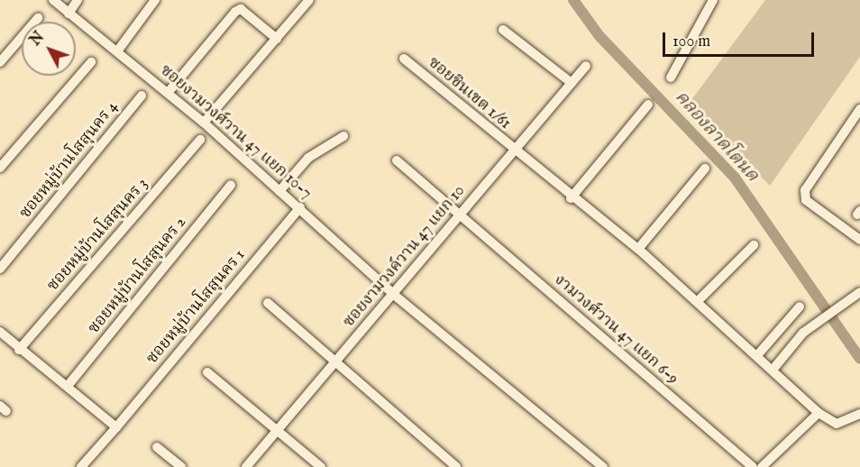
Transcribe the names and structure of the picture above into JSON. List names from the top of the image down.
{
  "streets": {
    "street": [
      "ซอยชินเขต 1/61",
      "ซอยงามวงศ์วาน 47 แยก 10-7",
      "ซอยหมู่บ้านโสสุนคร 4",
      "ซอยหมู่บ้านโสสุนคร 3",
      "ซอยงามวงค์วาน 47 แยก 10",
      "ซอยหมู่บ้านโสสุนคร 2",
      "ซอยหมู่บ้านโสสุนคร 1",
      "งามวงศ์วาน 47 แยก 6-9"
    ]
  },
  "crossings": [
    ["ซอยชินเขต 1/61", "ซอยงามวงค์วาน 47 แยก 10"],
    ["ซอยงามวงศ์วาน 47 แยก 10-7", "ซอยงามวงค์วาน 47 แยก 10"],
    ["ซอยงามวงศ์วาน 47 แยก 10-7", "ซอยหมู่บ้านโสสุนคร 1"],
    ["ซอยงามวงค์วาน 47 แยก 10", "งามวงศ์วาน 47 แยก 6-9"]
  ],
  "water": ["คลองลาดโตนด"],
  "scale_bar": "100 m",
  "north": "top left"
}
